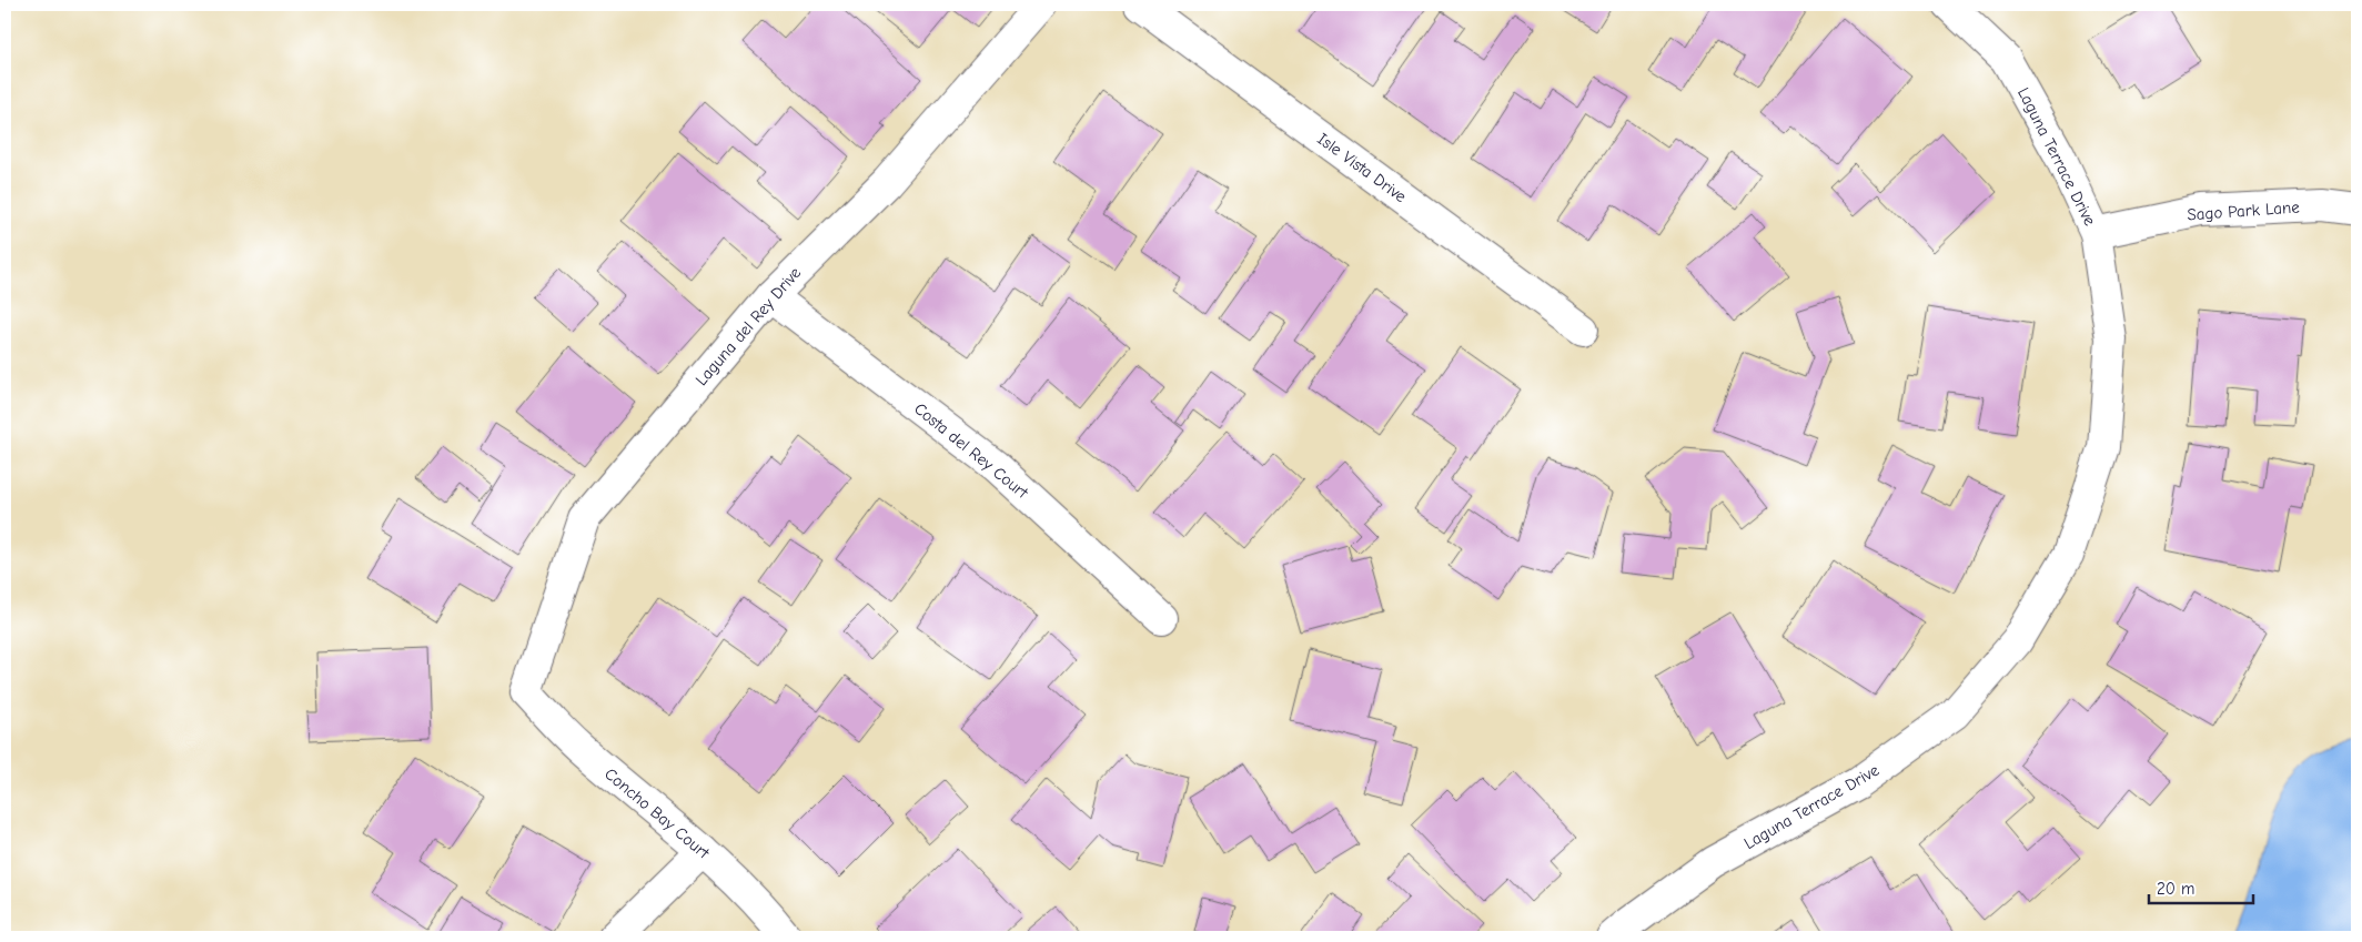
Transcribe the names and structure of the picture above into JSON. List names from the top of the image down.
{
  "streets": {
    "street": [
      "Laguna Terrace Drive",
      "Isle Vista Drive",
      "Sago Park Lane",
      "Laguna del Rey Drive",
      "Costa del Rey Court",
      "Concho Bay Court"
    ]
  },
  "crossings": [
    ["Laguna Terrace Drive", "Sago Park Lane"],
    ["Laguna del Rey Drive", "Costa del Rey Court"],
    ["Laguna del Rey Drive", "Concho Bay Court"]
  ],
  "scale_bar": "20 m"
}
